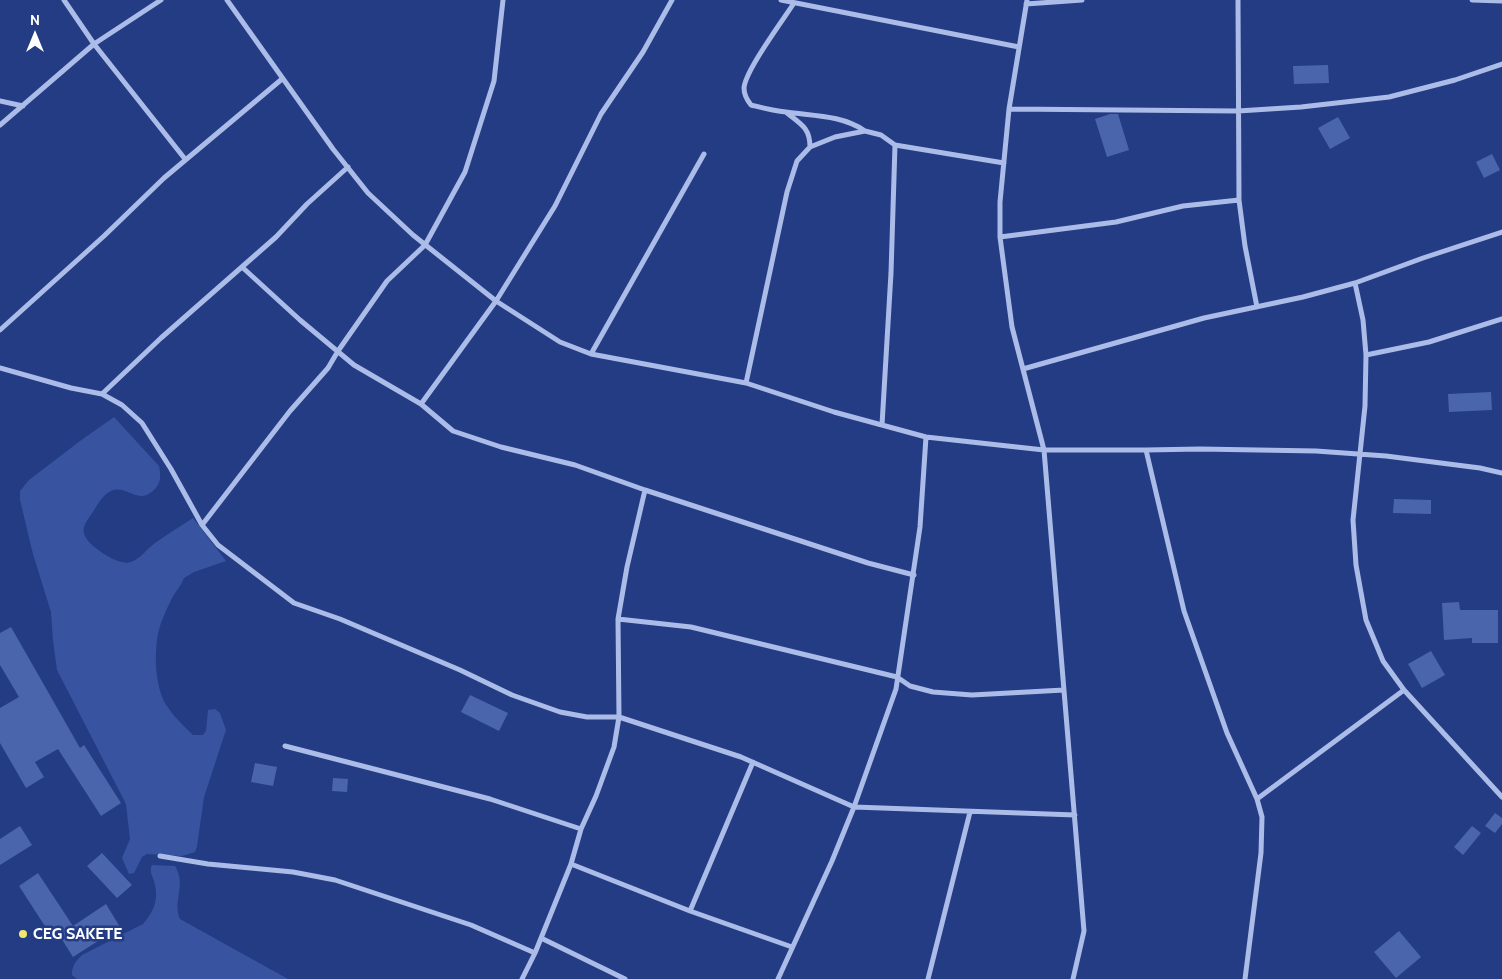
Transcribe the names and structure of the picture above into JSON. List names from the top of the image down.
{
  "places": ["CEG SAKETE"],
  "north": "top"
}
